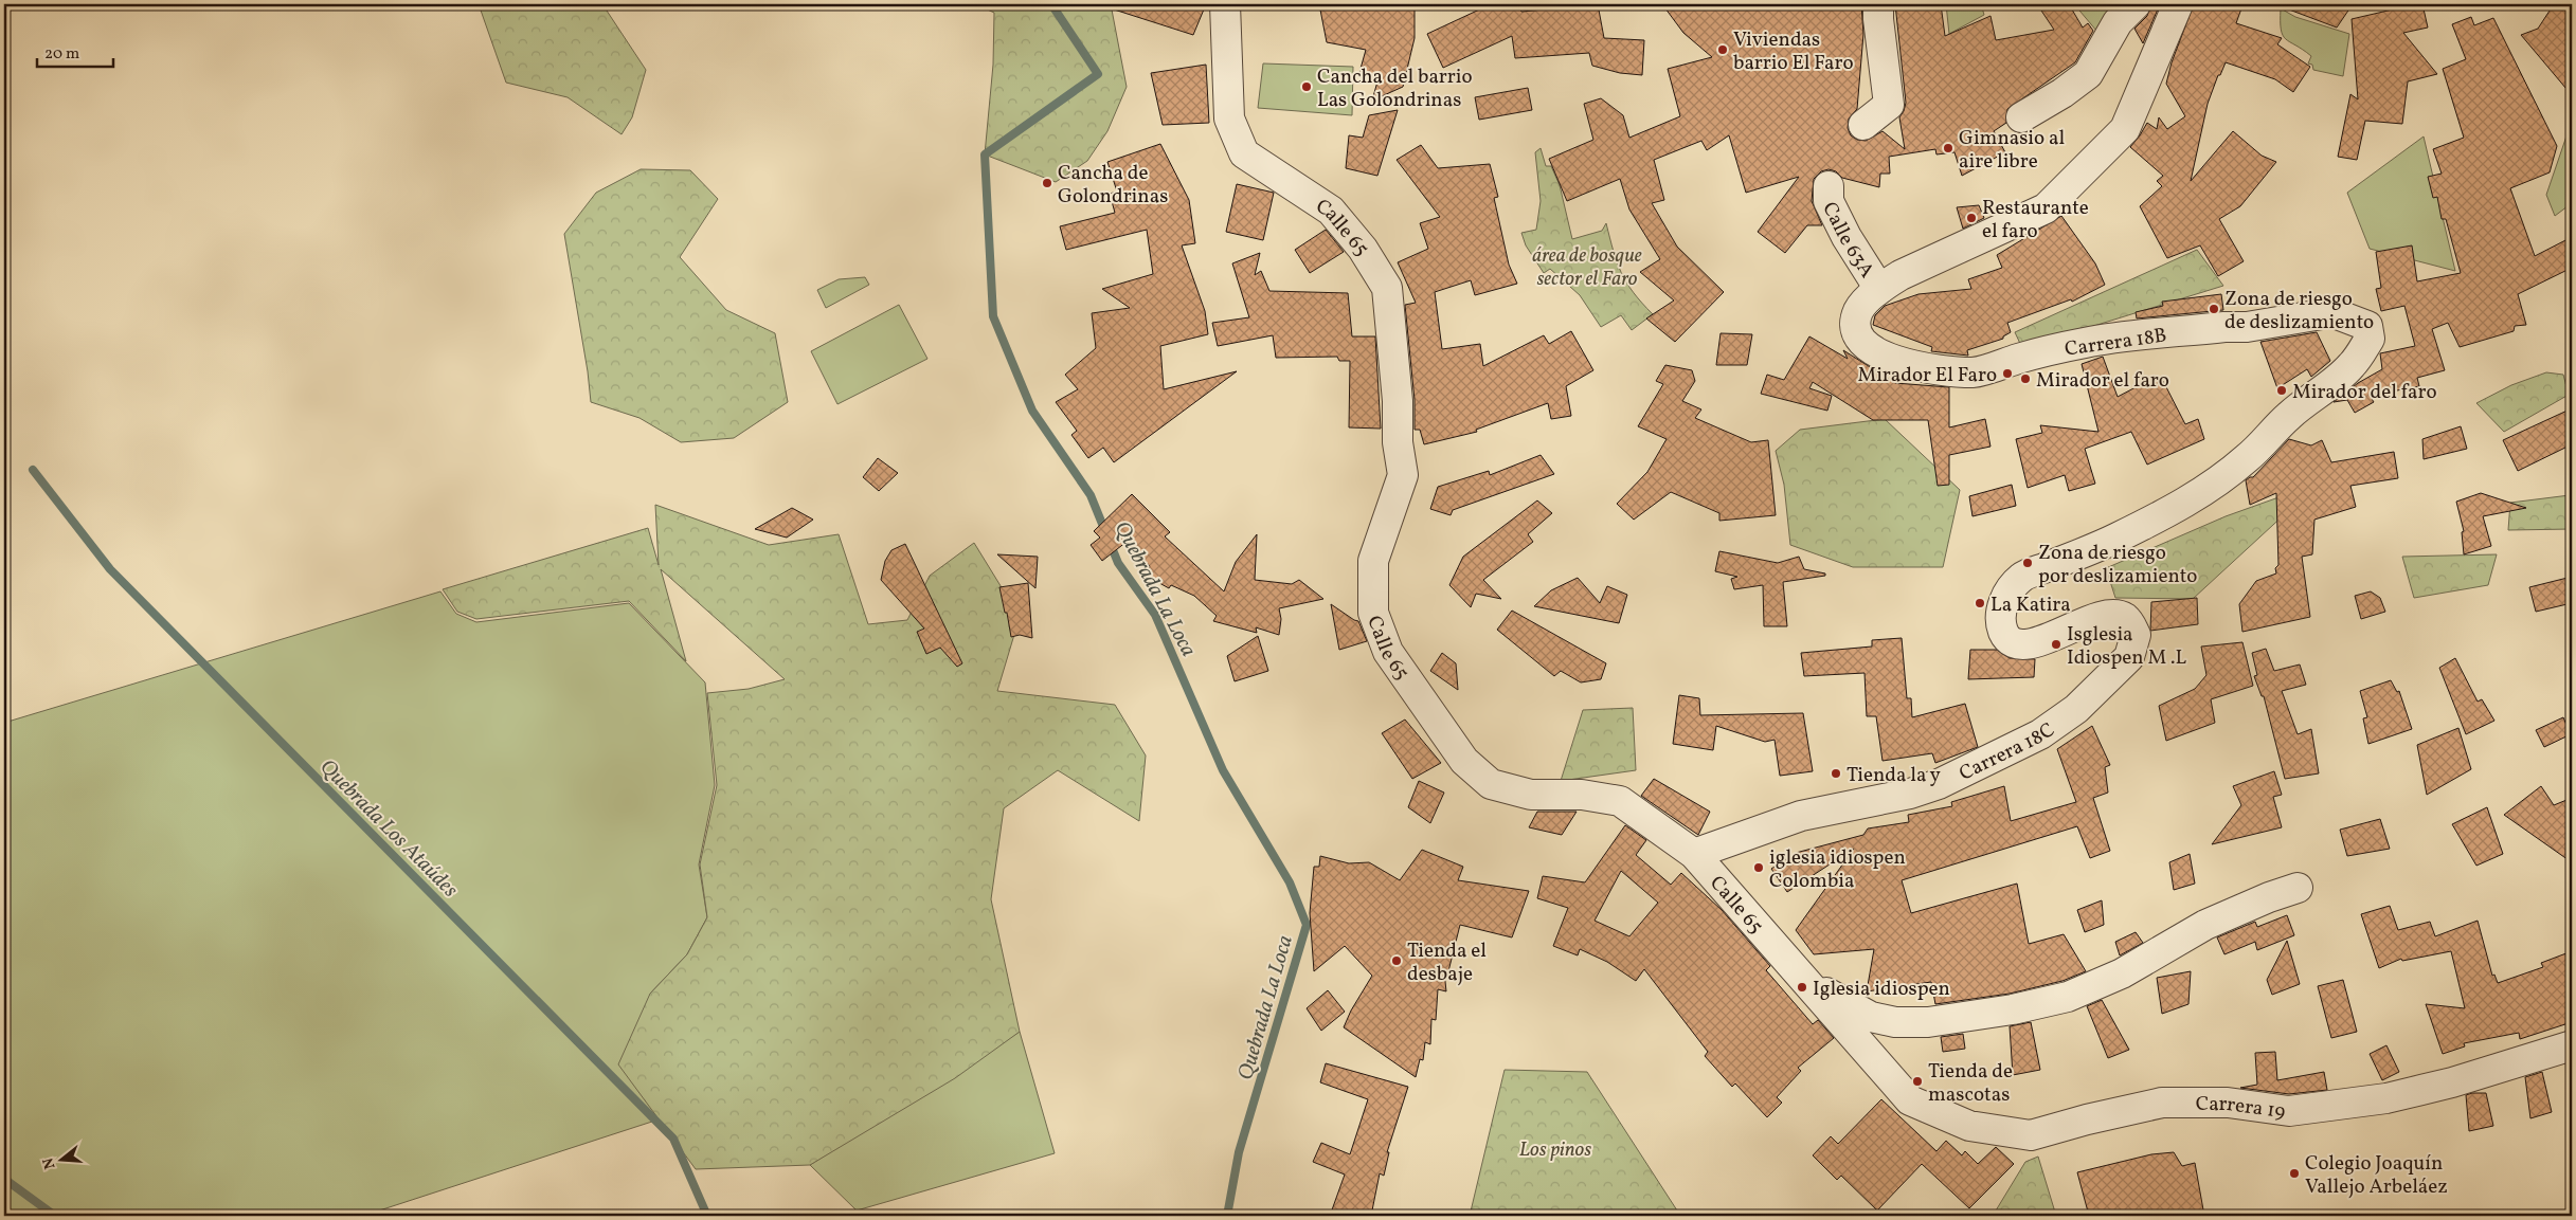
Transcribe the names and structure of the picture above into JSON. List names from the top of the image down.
{
  "streets": {
    "street": [
      "Calle 65",
      "Calle 63A",
      "Carrera 18B",
      "Carrera 18C",
      "Carrera 19"
    ]
  },
  "crossings": [
    ["Calle 65", "Carrera 18C"],
    ["Calle 65", "Carrera 19"],
    ["Calle 63A", "Carrera 18B"],
    ["Carrera 18B", "Carrera 18C"]
  ],
  "water": ["Quebrada La Loca", "Quebrada Los Ataúdes"],
  "parks": ["área de bosque sector el Faro", "Los pinos"],
  "places": [
    "Viviendas barrio El Faro",
    "Cancha del barrio Las Golondrinas",
    "Gimnasio al aire libre",
    "Cancha de Golondrinas",
    "Restaurante el faro",
    "Zona de riesgo de deslizamiento",
    "Mirador El Faro",
    "Mirador el faro",
    "Mirador del faro",
    "Zona de riesgo por deslizamiento",
    "La Katira",
    "Isglesia Idiospen M .L",
    "Tienda la y",
    "iglesia idiospen Colombia",
    "Tienda el desbaje",
    "Iglesia idiospen",
    "Tienda de mascotas",
    "Colegio Joaquín Vallejo Arbeláez"
  ],
  "scale_bar": "20 m",
  "north": "left"
}
